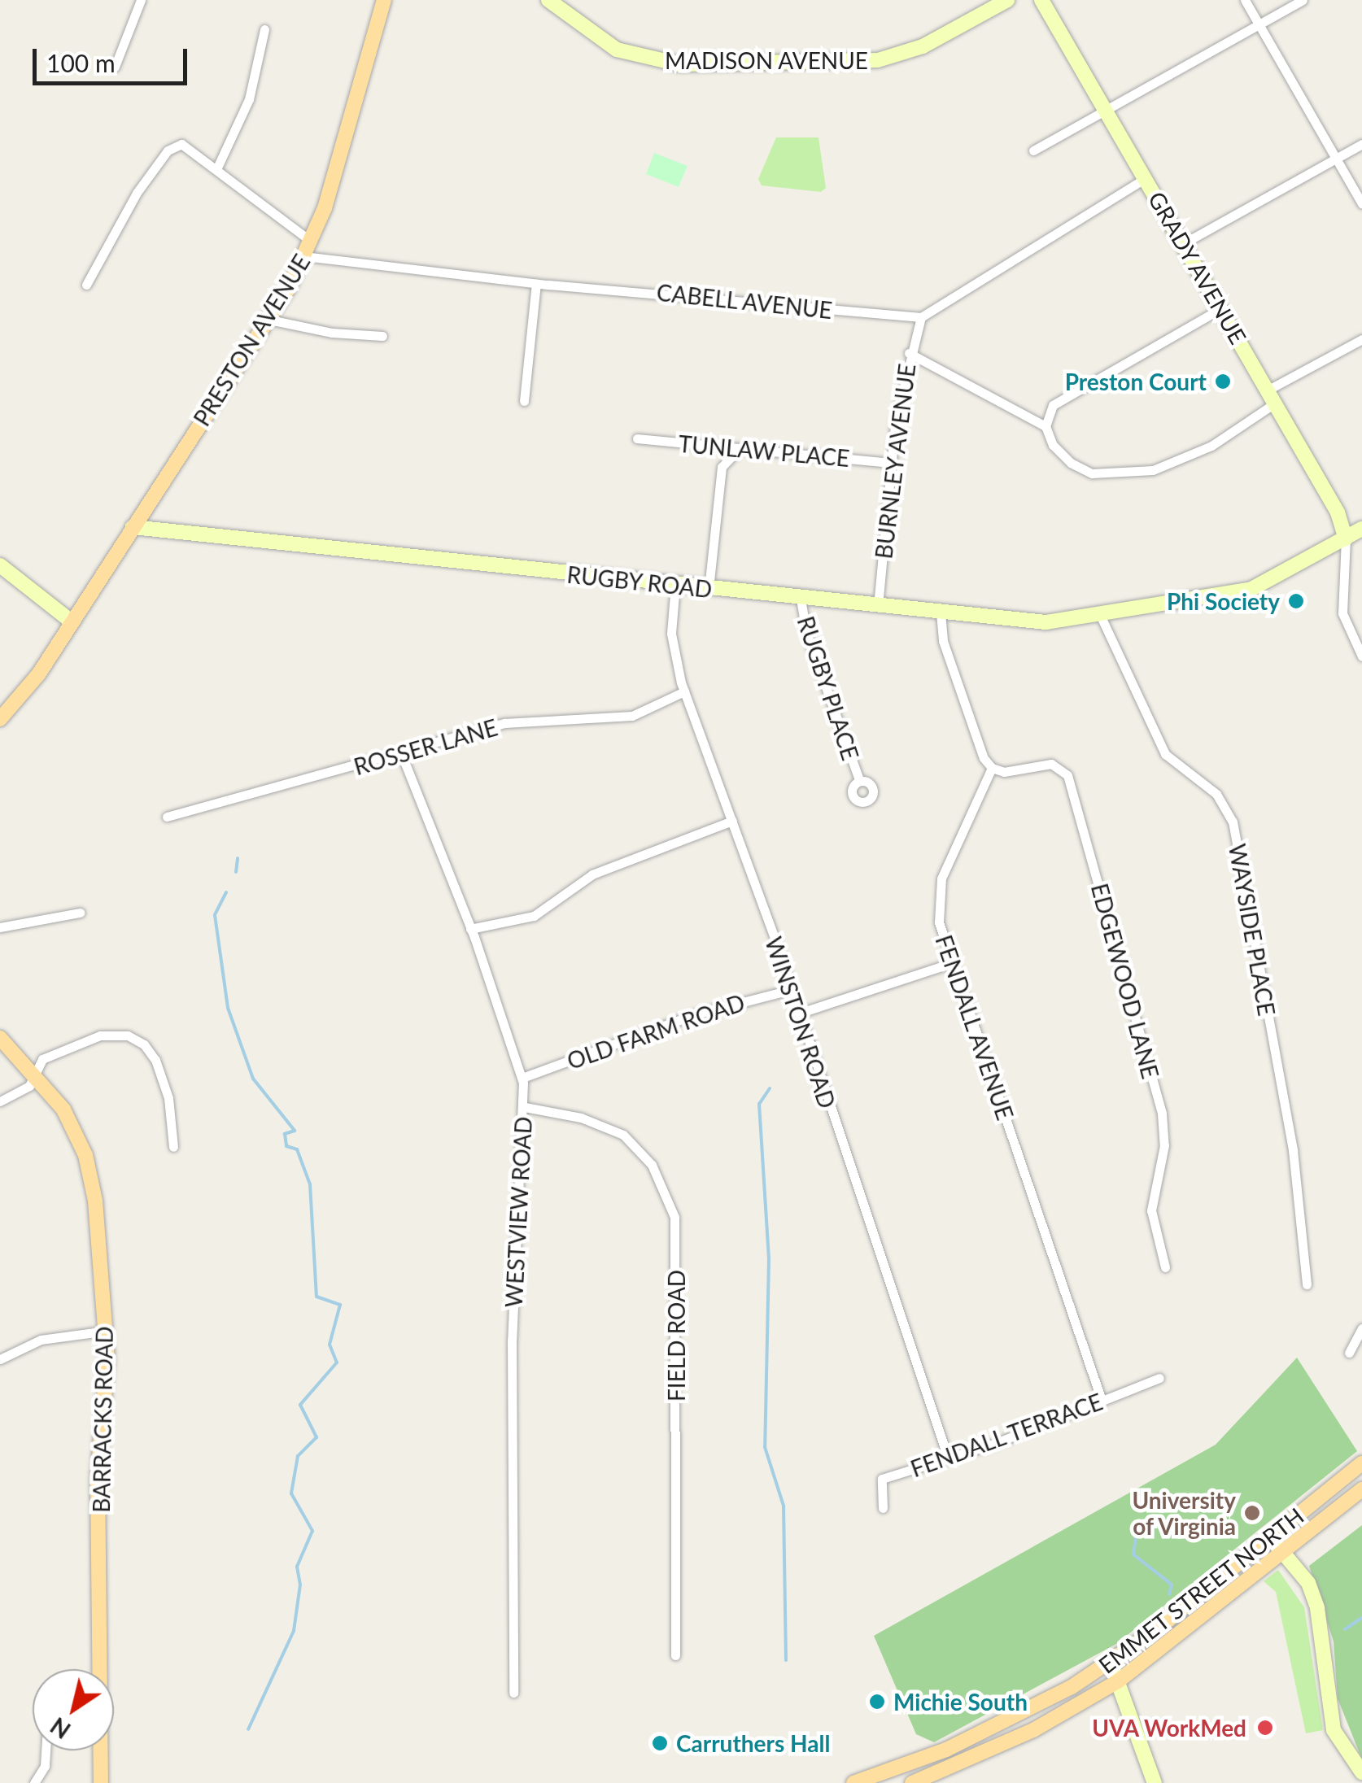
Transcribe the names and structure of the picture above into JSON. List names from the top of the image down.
{
  "streets": {
    "main road": ["PRESTON AVENUE", "BARRACKS ROAD", "EMMET STREET NORTH"],
    "street": [
      "MADISON AVENUE",
      "GRADY AVENUE",
      "CABELL AVENUE",
      "TUNLAW PLACE",
      "BURNLEY AVENUE",
      "RUGBY ROAD",
      "RUGBY PLACE",
      "ROSSER LANE",
      "WAYSIDE PLACE",
      "EDGEWOOD LANE",
      "WINSTON ROAD",
      "FENDALL AVENUE",
      "OLD FARM ROAD",
      "WESTVIEW ROAD",
      "FIELD ROAD",
      "FENDALL TERRACE"
    ]
  },
  "crossings": [
    ["GRADY AVENUE", "RUGBY ROAD"],
    ["CABELL AVENUE", "PRESTON AVENUE"],
    ["CABELL AVENUE", "BURNLEY AVENUE"],
    ["PRESTON AVENUE", "RUGBY ROAD"],
    ["TUNLAW PLACE", "BURNLEY AVENUE"],
    ["BURNLEY AVENUE", "RUGBY ROAD"],
    ["RUGBY ROAD", "RUGBY PLACE"],
    ["RUGBY ROAD", "WAYSIDE PLACE"],
    ["RUGBY ROAD", "WINSTON ROAD"],
    ["ROSSER LANE", "WINSTON ROAD"],
    ["ROSSER LANE", "WESTVIEW ROAD"],
    ["EDGEWOOD LANE", "FENDALL AVENUE"],
    ["WINSTON ROAD", "OLD FARM ROAD"],
    ["WINSTON ROAD", "FENDALL TERRACE"],
    ["FENDALL AVENUE", "FENDALL TERRACE"],
    ["OLD FARM ROAD", "WESTVIEW ROAD"],
    ["WESTVIEW ROAD", "FIELD ROAD"]
  ],
  "places": [
    "Preston Court",
    "Phi Society",
    "University of Virginia",
    "Michie South",
    "UVA WorkMed",
    "Carruthers Hall"
  ],
  "scale_bar": "100 m",
  "north": "bottom left"
}
